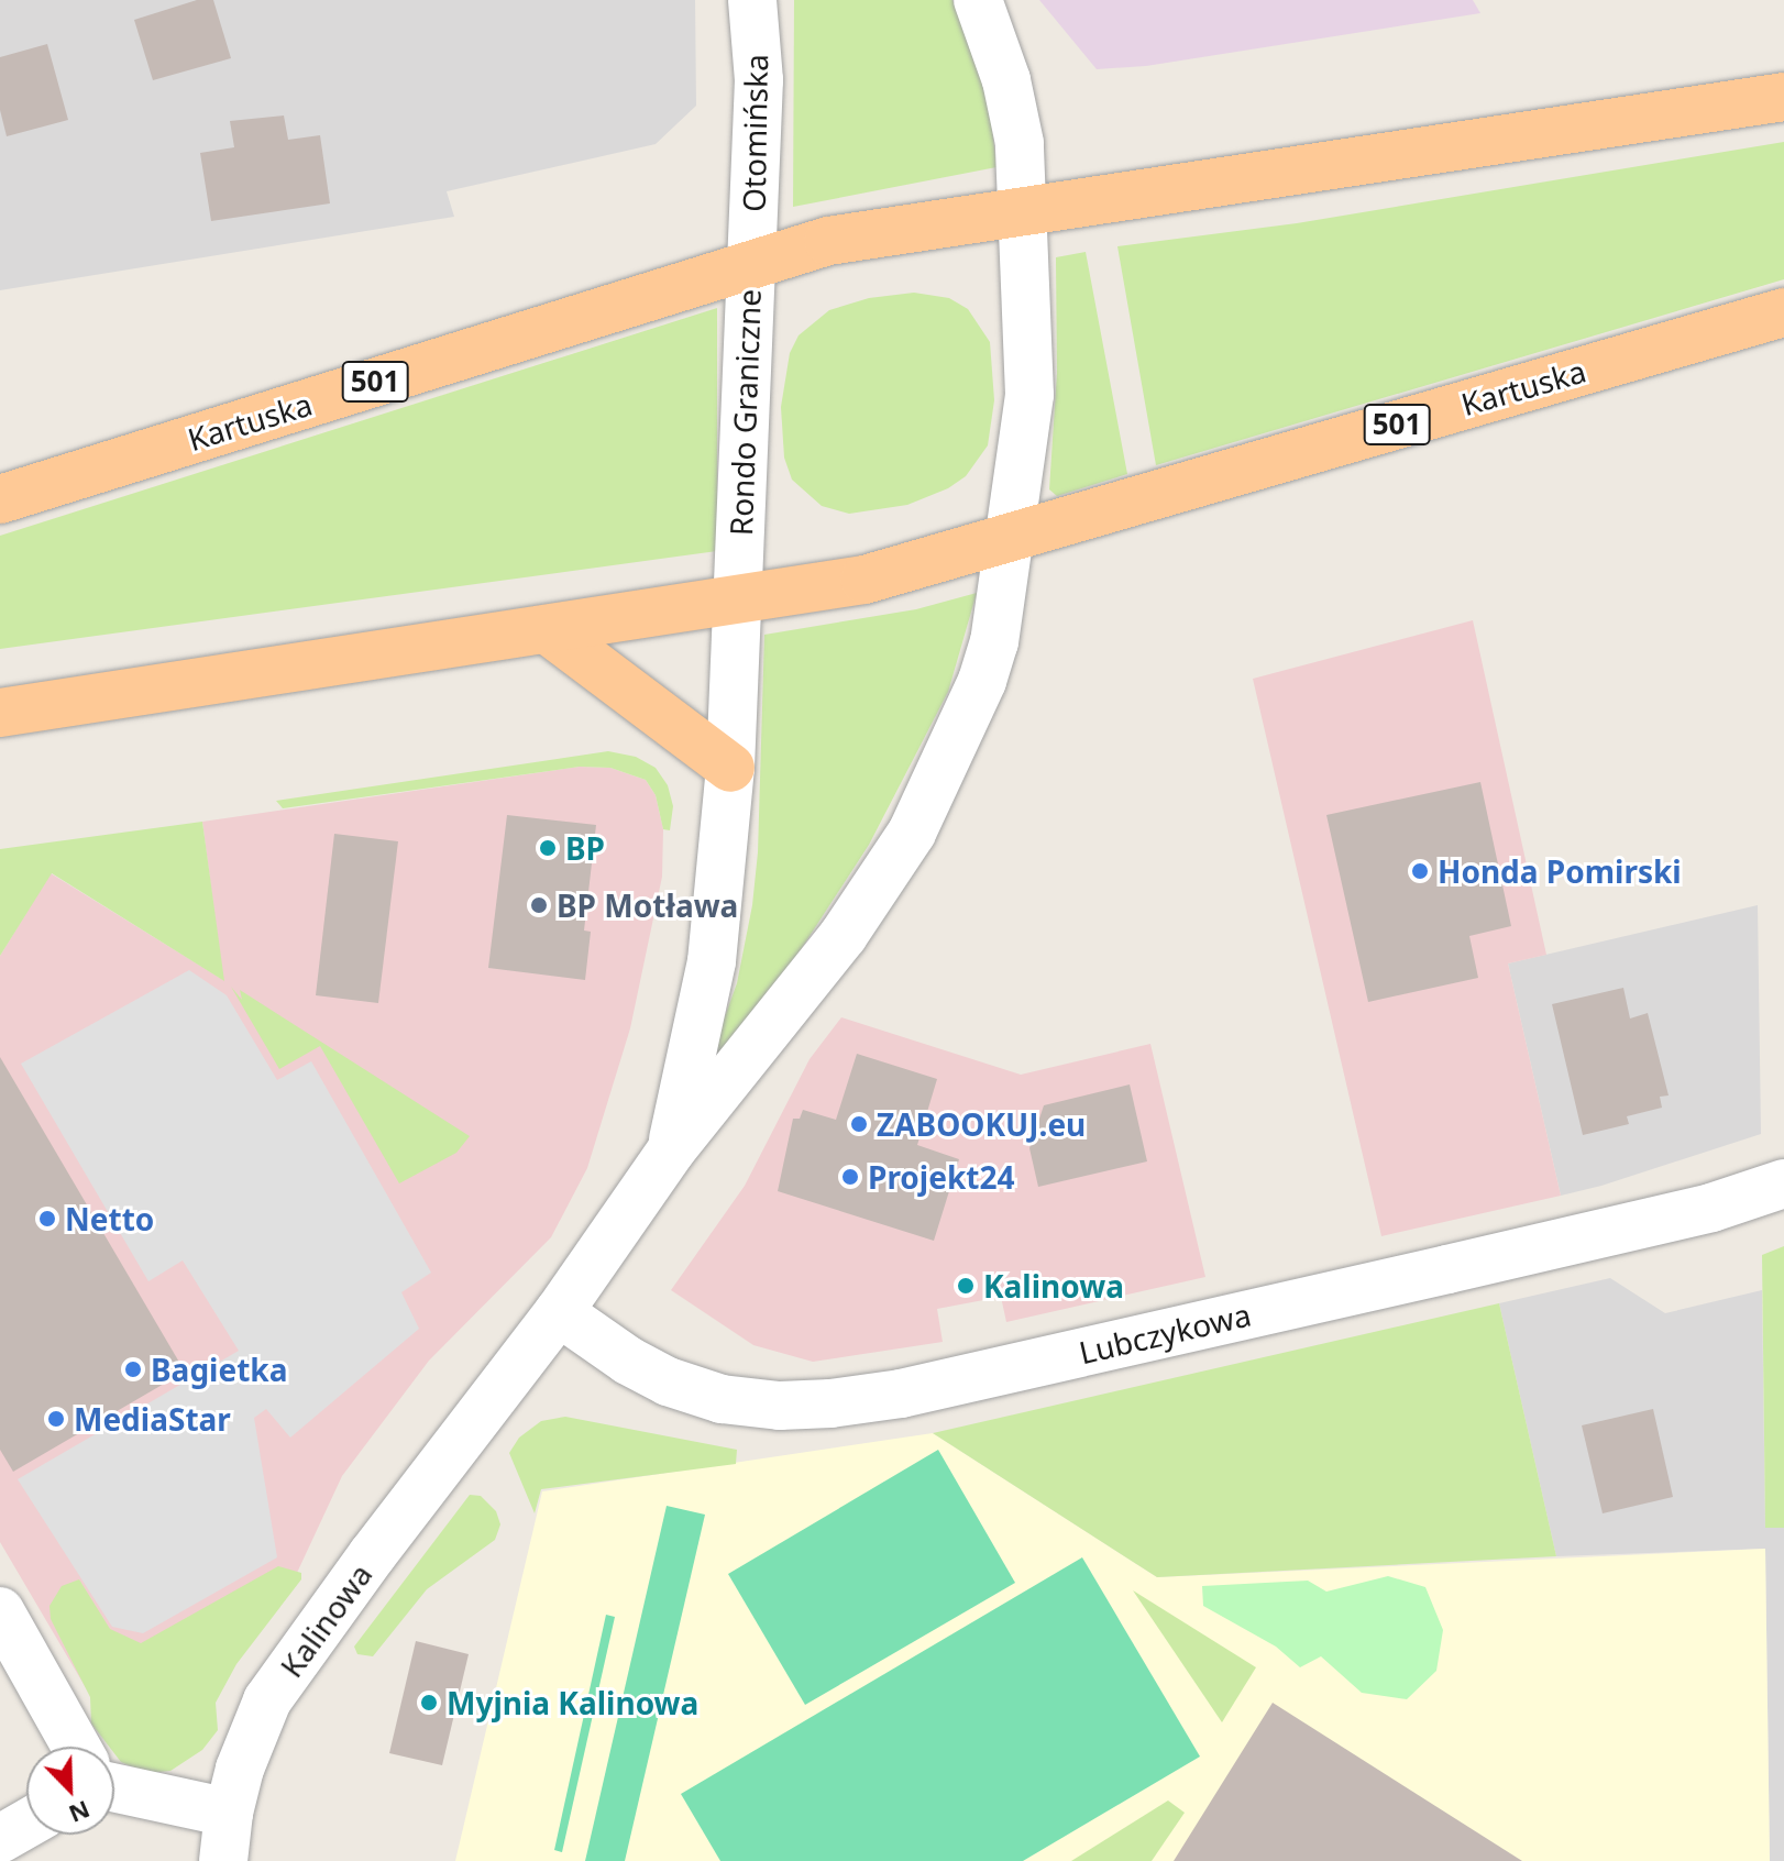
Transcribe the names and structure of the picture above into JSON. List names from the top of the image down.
{
  "streets": {
    "main road": ["501", "Kartuska", "Rondo Graniczne"],
    "street": ["Otomińska", "Lubczykowa", "Kalinowa"]
  },
  "crossings": [
    ["Otomińska", "Kartuska"],
    ["Otomińska", "Rondo Graniczne"],
    ["501", "Kartuska"],
    ["501", "Rondo Graniczne"],
    ["501", "Kalinowa"],
    ["Kartuska", "Rondo Graniczne"],
    ["Kartuska", "Kalinowa"],
    ["Rondo Graniczne", "Kalinowa"],
    ["Lubczykowa", "Kalinowa"]
  ],
  "places": [
    "BP",
    "Honda Pomirski",
    "BP Motława",
    "ZABOOKUJ.eu",
    "Projekt24",
    "Netto",
    "Kalinowa",
    "Bagietka",
    "MediaStar",
    "Myjnia Kalinowa"
  ],
  "north": "bottom right"
}
